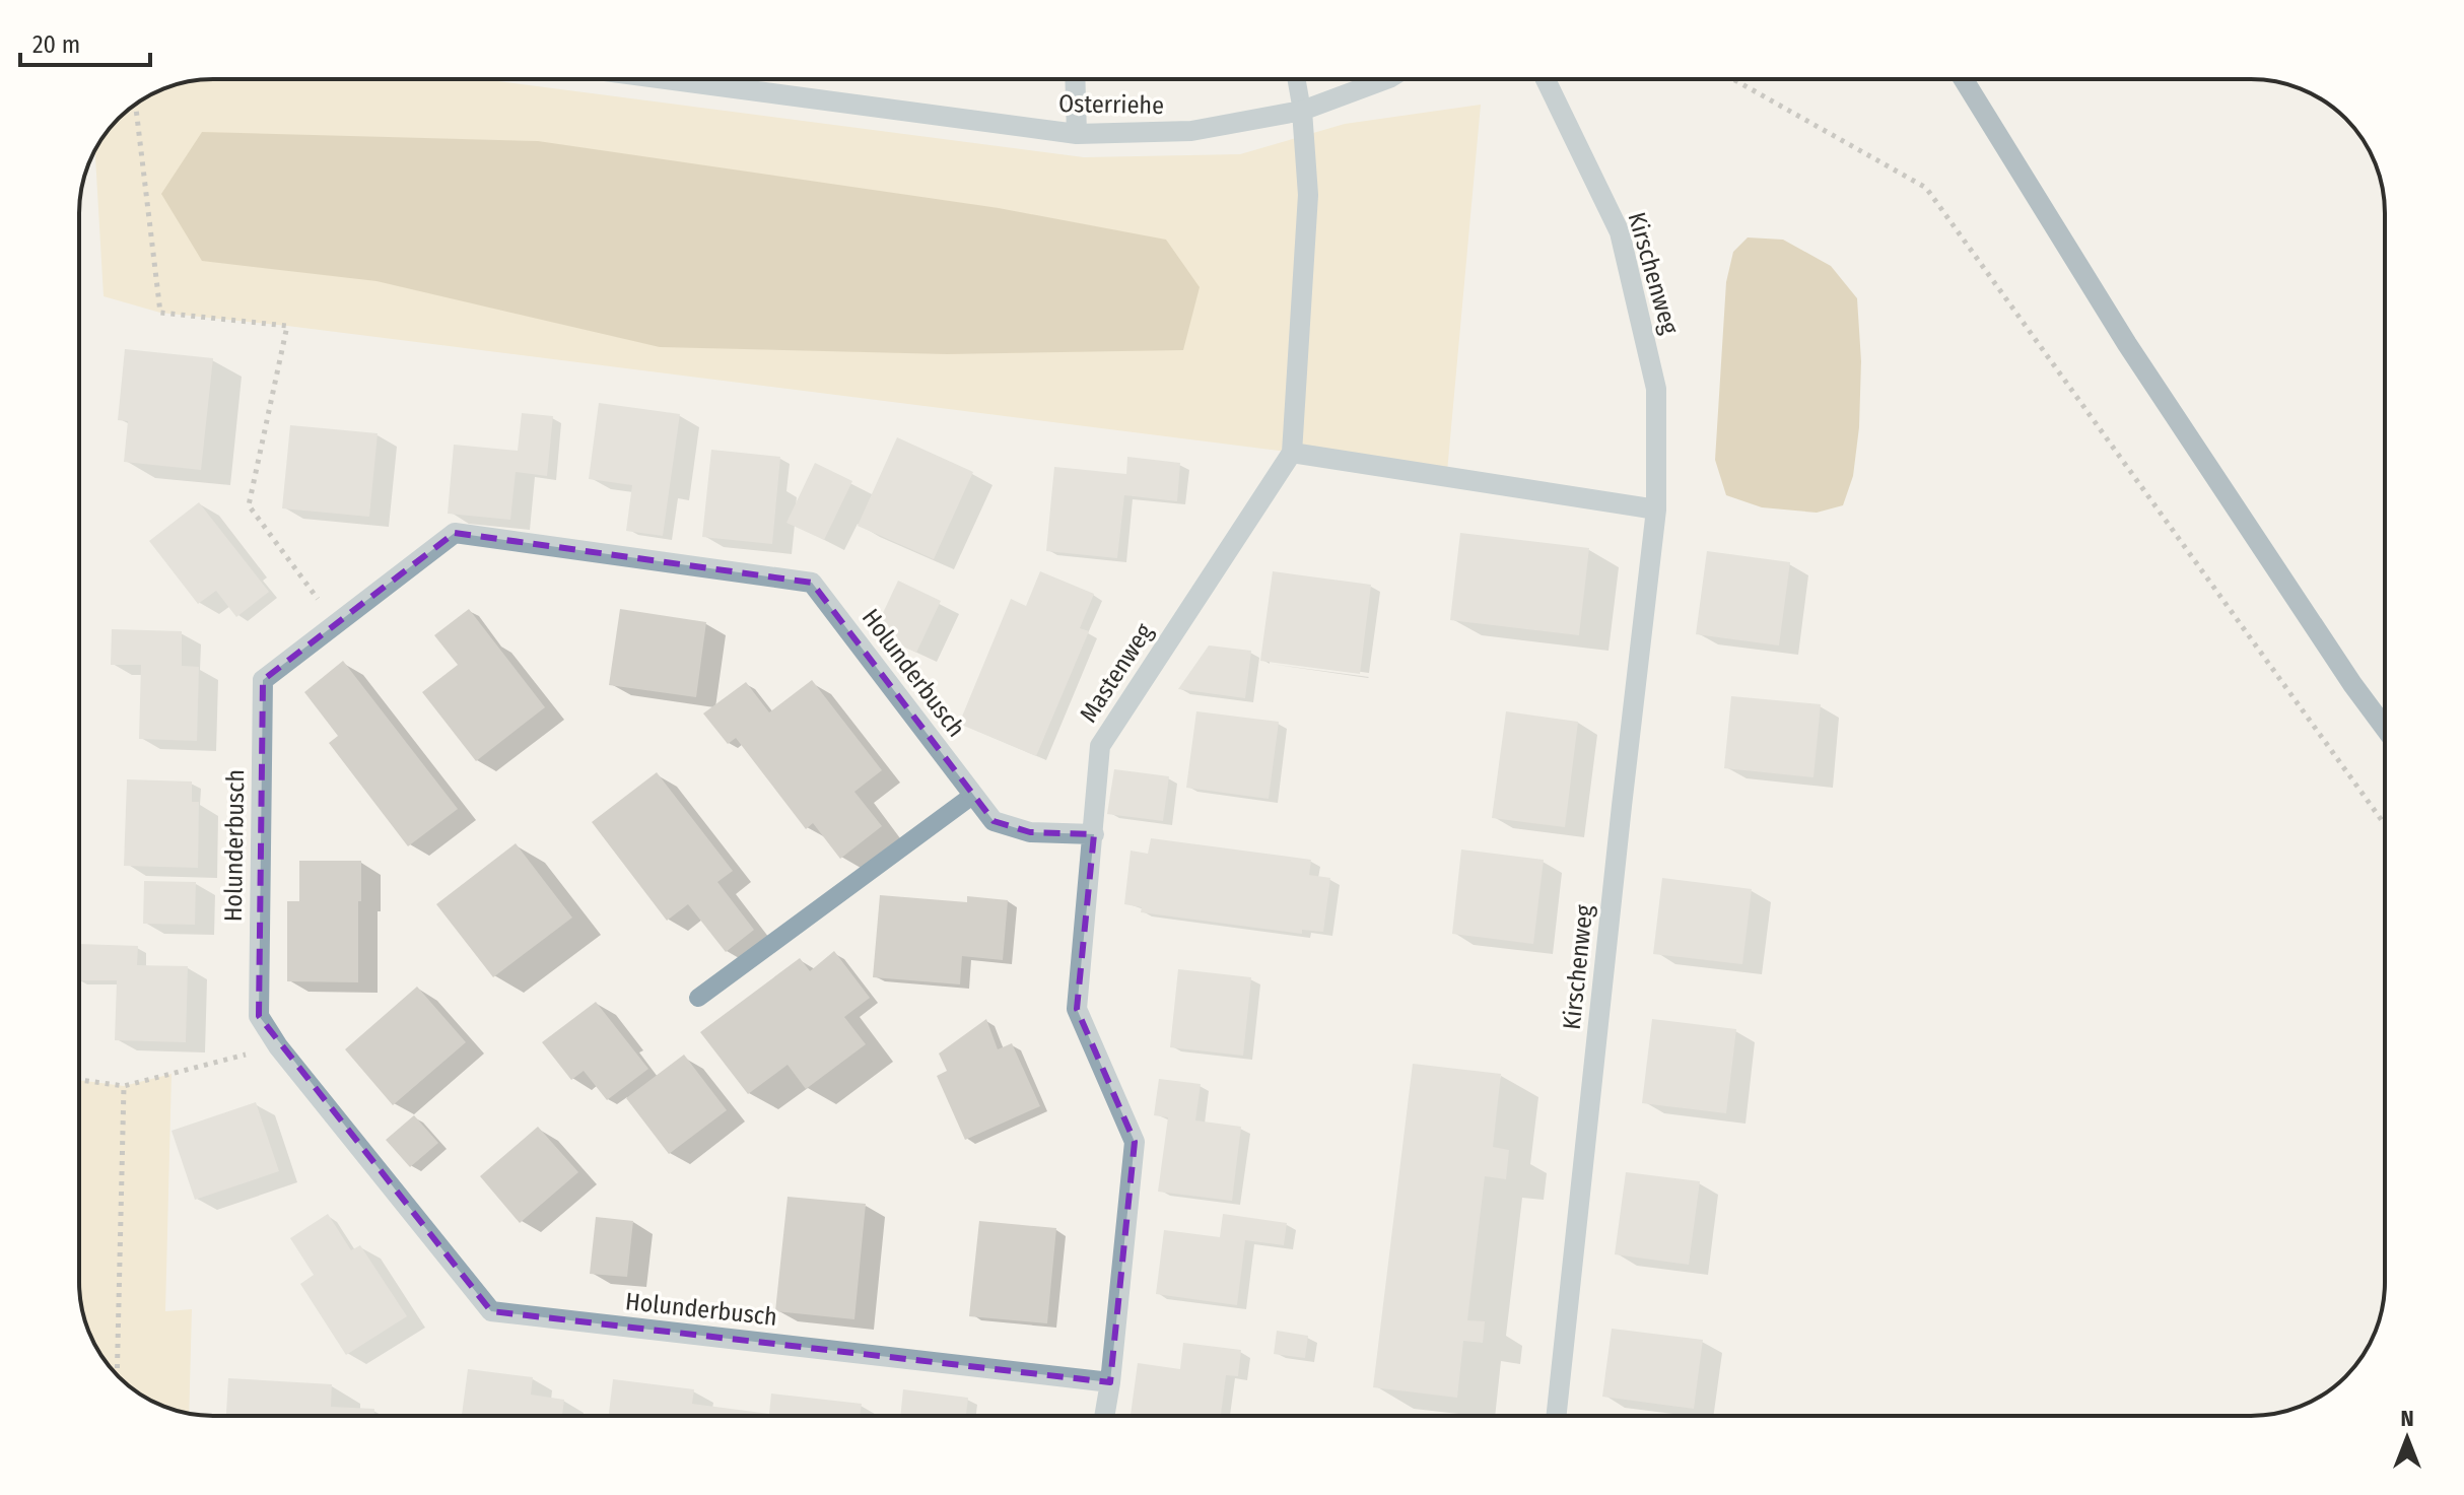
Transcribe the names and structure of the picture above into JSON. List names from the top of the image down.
{
  "streets": {
    "street": [
      "Osterriehe",
      "Kirschenweg",
      "Holunderbusch",
      "Mastenweg"
    ]
  },
  "crossings": [
    ["Osterriehe", "Mastenweg"],
    ["Holunderbusch", "Mastenweg"]
  ],
  "scale_bar": "20 m",
  "north": "top"
}
